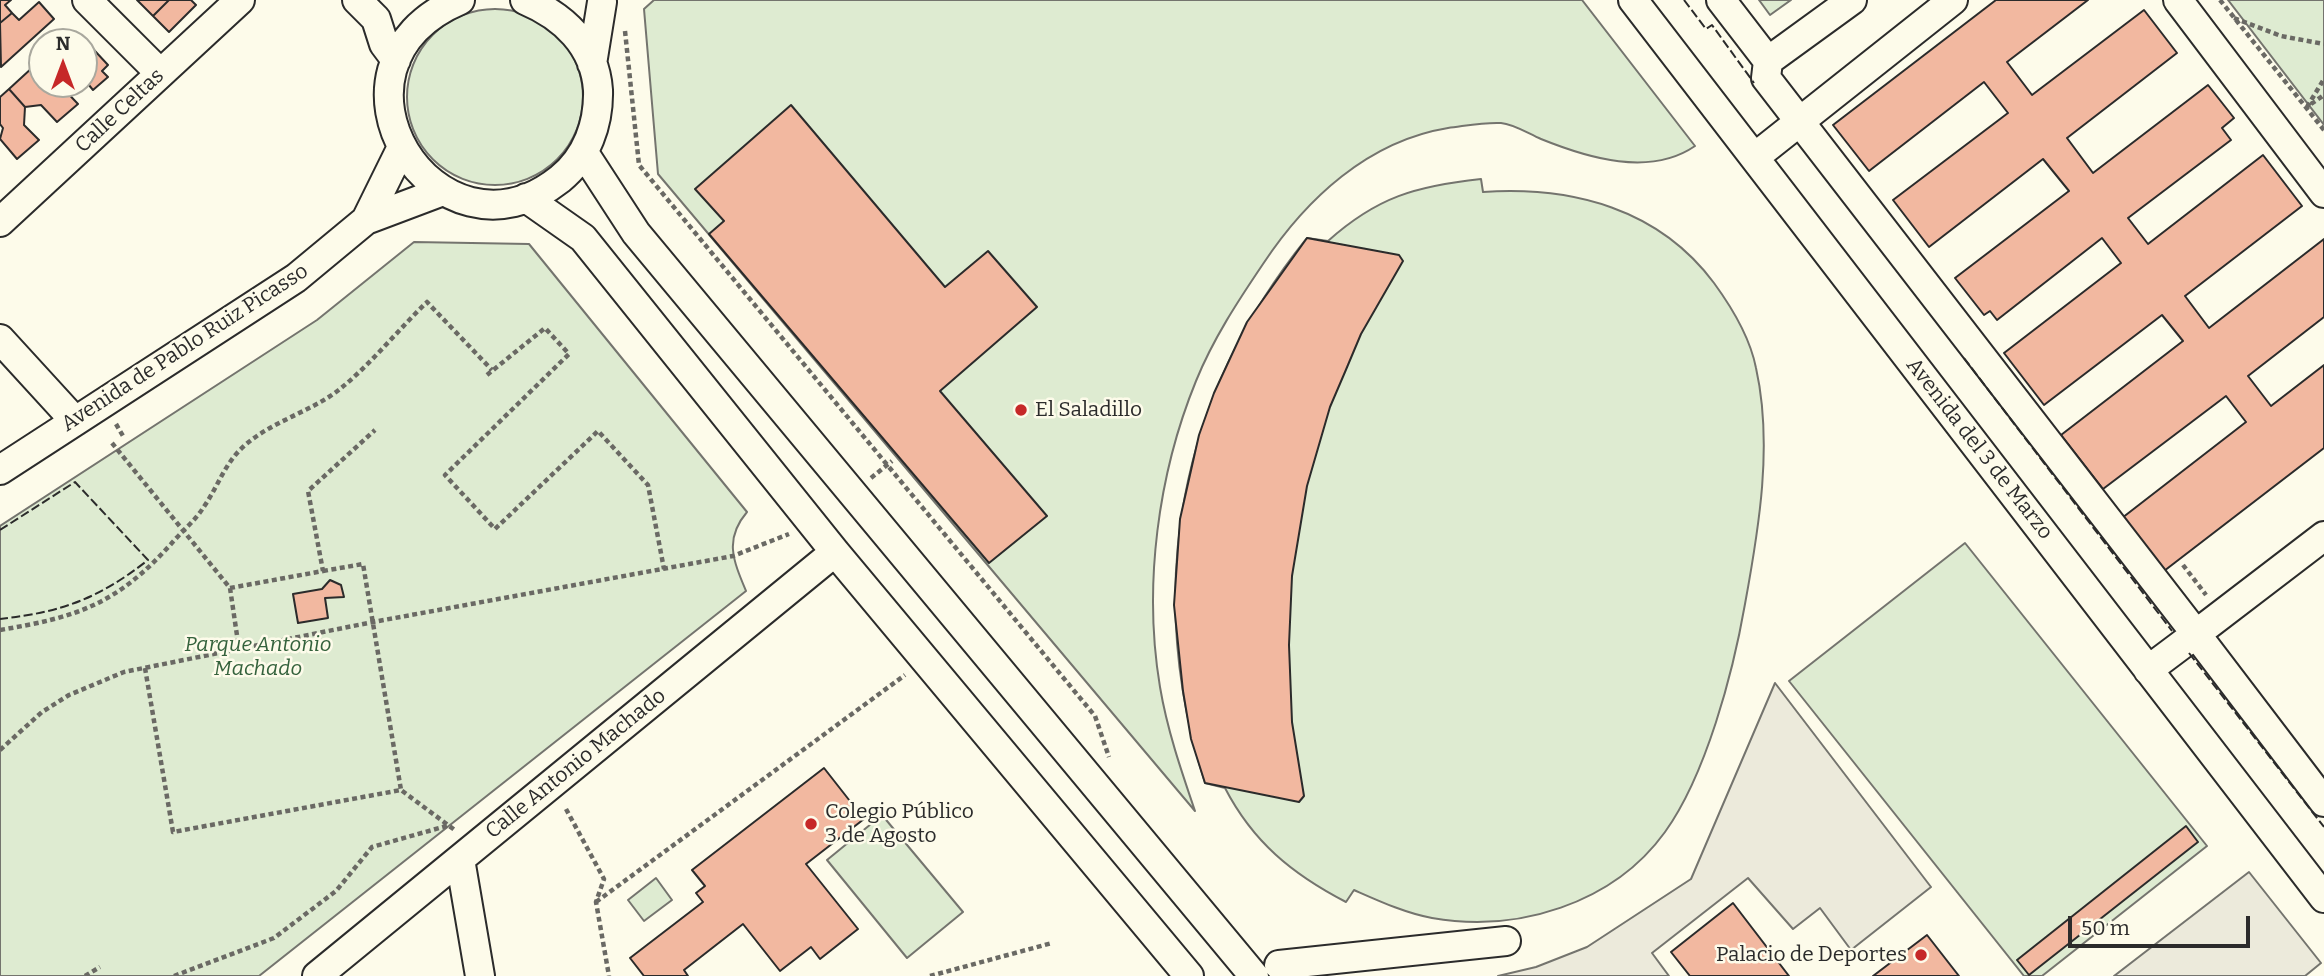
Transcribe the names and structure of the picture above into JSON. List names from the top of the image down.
{
  "streets": {
    "street": [
      "Calle Celtas",
      "Avenida de Pablo Ruiz Picasso",
      "Avenida del 3 de Marzo",
      "Calle Antonio Machado"
    ]
  },
  "parks": ["Parque Antonio Machado"],
  "places": ["El Saladillo", "Colegio Público 3 de Agosto", "Palacio de Deportes"],
  "scale_bar": "50 m",
  "north": "top"
}
